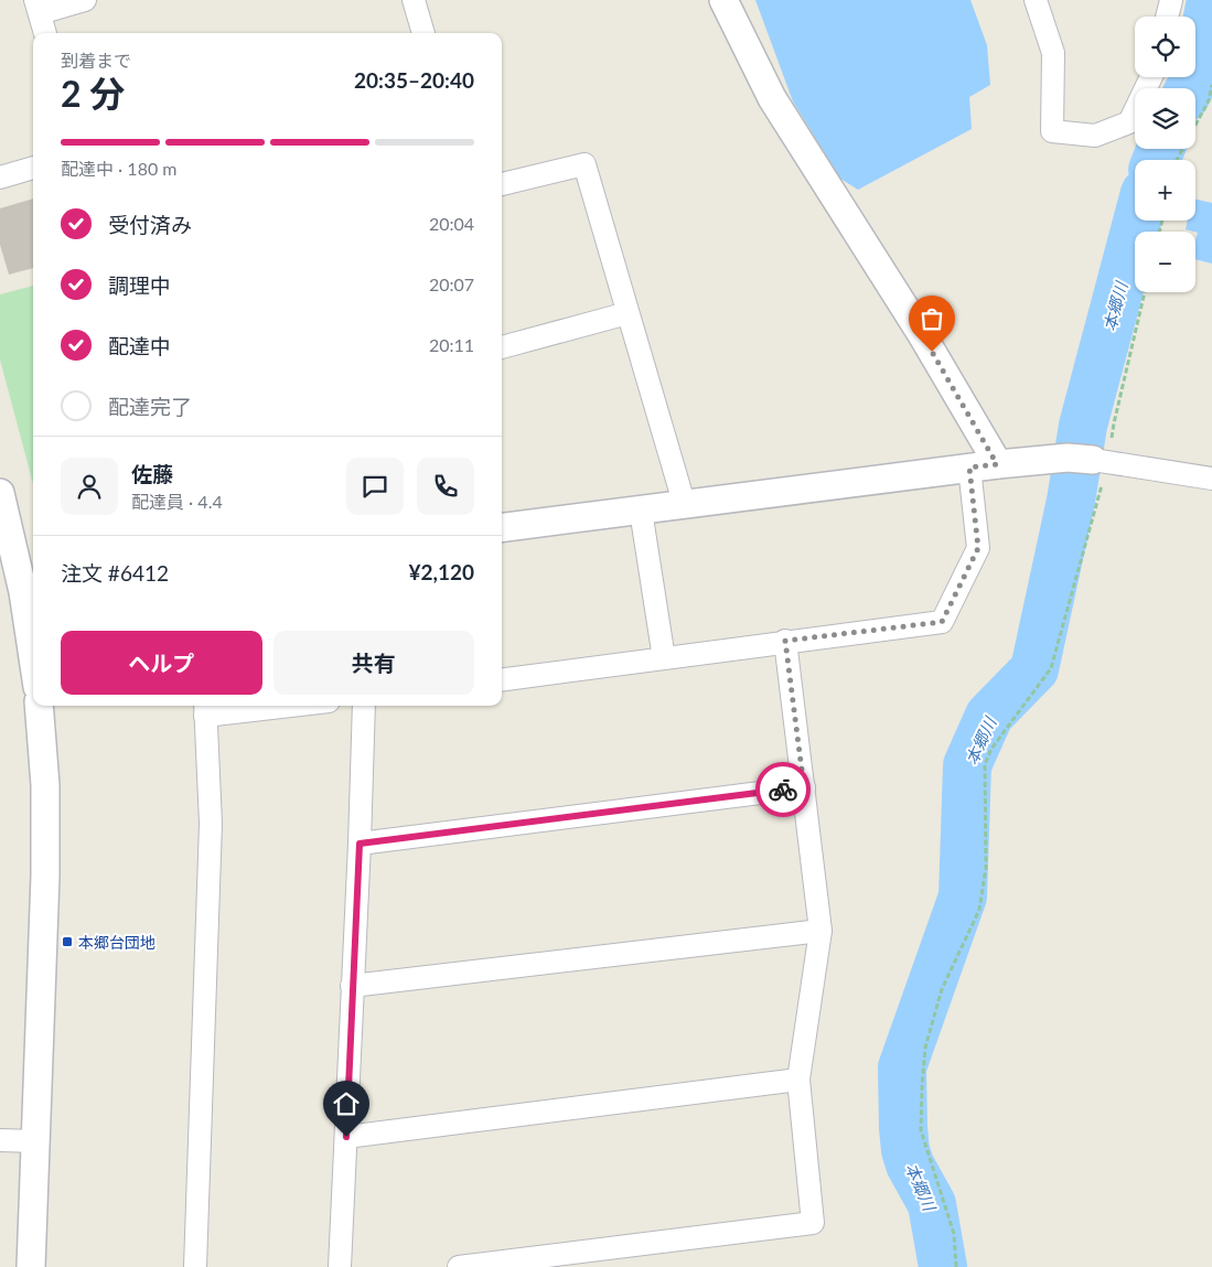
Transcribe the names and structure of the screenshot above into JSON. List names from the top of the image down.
{
  "water": ["本郷川"],
  "places": {
    "transit": ["本郷台団地"]
  },
  "page": {
    "map_buttons": ["+", "−"],
    "heading": ["2 分", "到着まで", "20:35–20:40"],
    "panel": [
      "佐藤",
      "配達員 · 4.4",
      "注文 #6412",
      "¥2,120"
    ],
    "bar": "配達中 · 180 m",
    "list": [
      ["受付済み", "20:04"],
      ["調理中", "20:07"],
      ["配達中", "20:11"],
      "配達完了"
    ],
    "buttons": ["ヘルプ", "共有"]
  }
}
